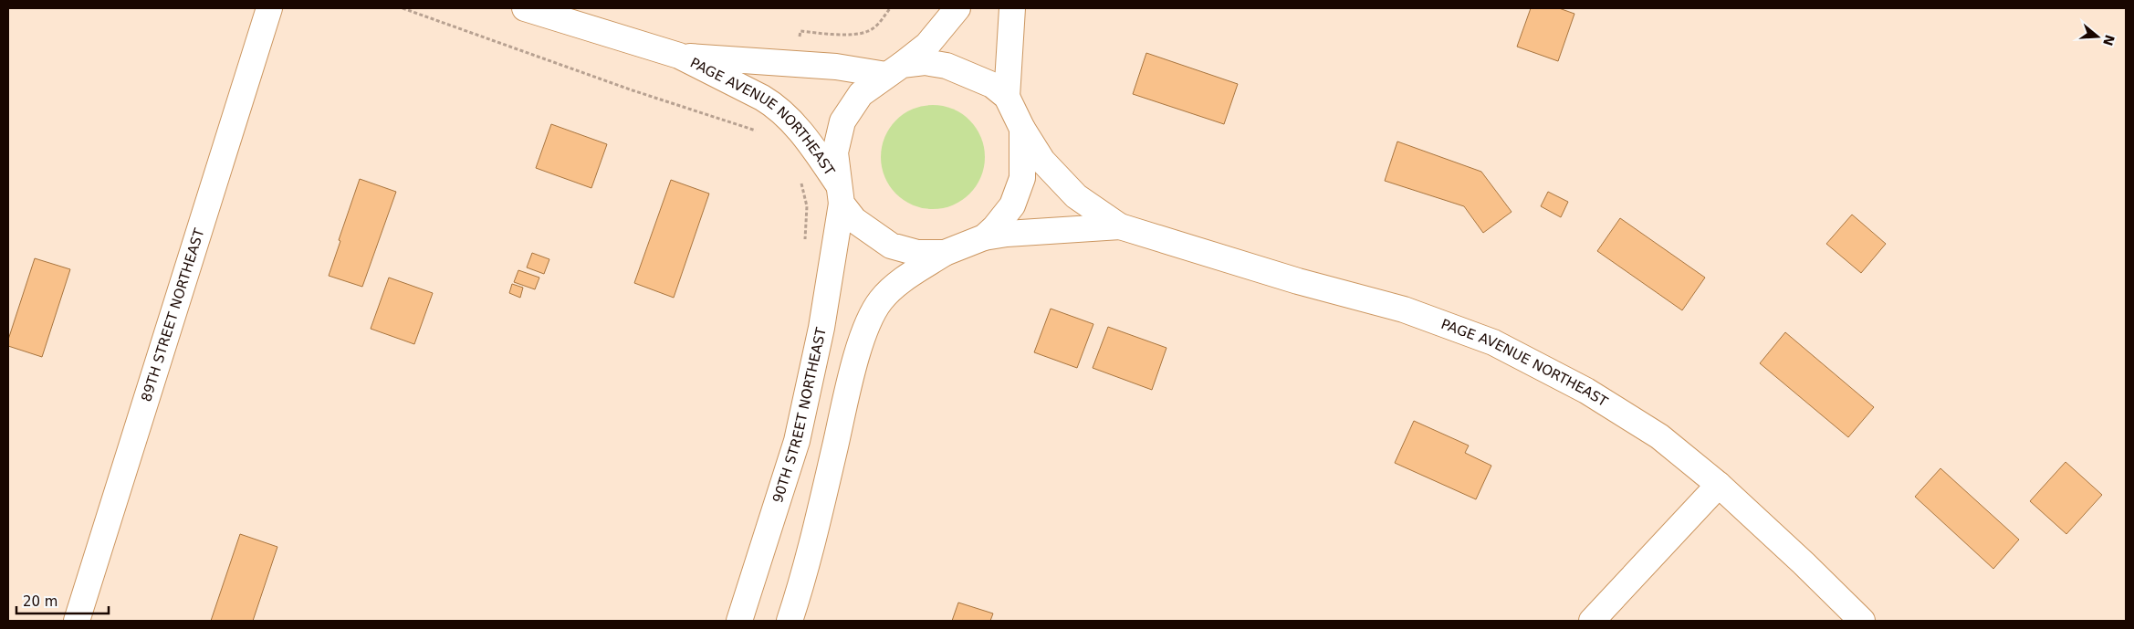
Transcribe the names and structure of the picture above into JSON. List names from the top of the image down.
{
  "streets": {
    "street": ["PAGE AVENUE NORTHEAST", "89TH STREET NORTHEAST", "90TH STREET NORTHEAST"]
  },
  "crossings": [
    ["PAGE AVENUE NORTHEAST", "90TH STREET NORTHEAST"]
  ],
  "scale_bar": "20 m",
  "north": "right"
}
